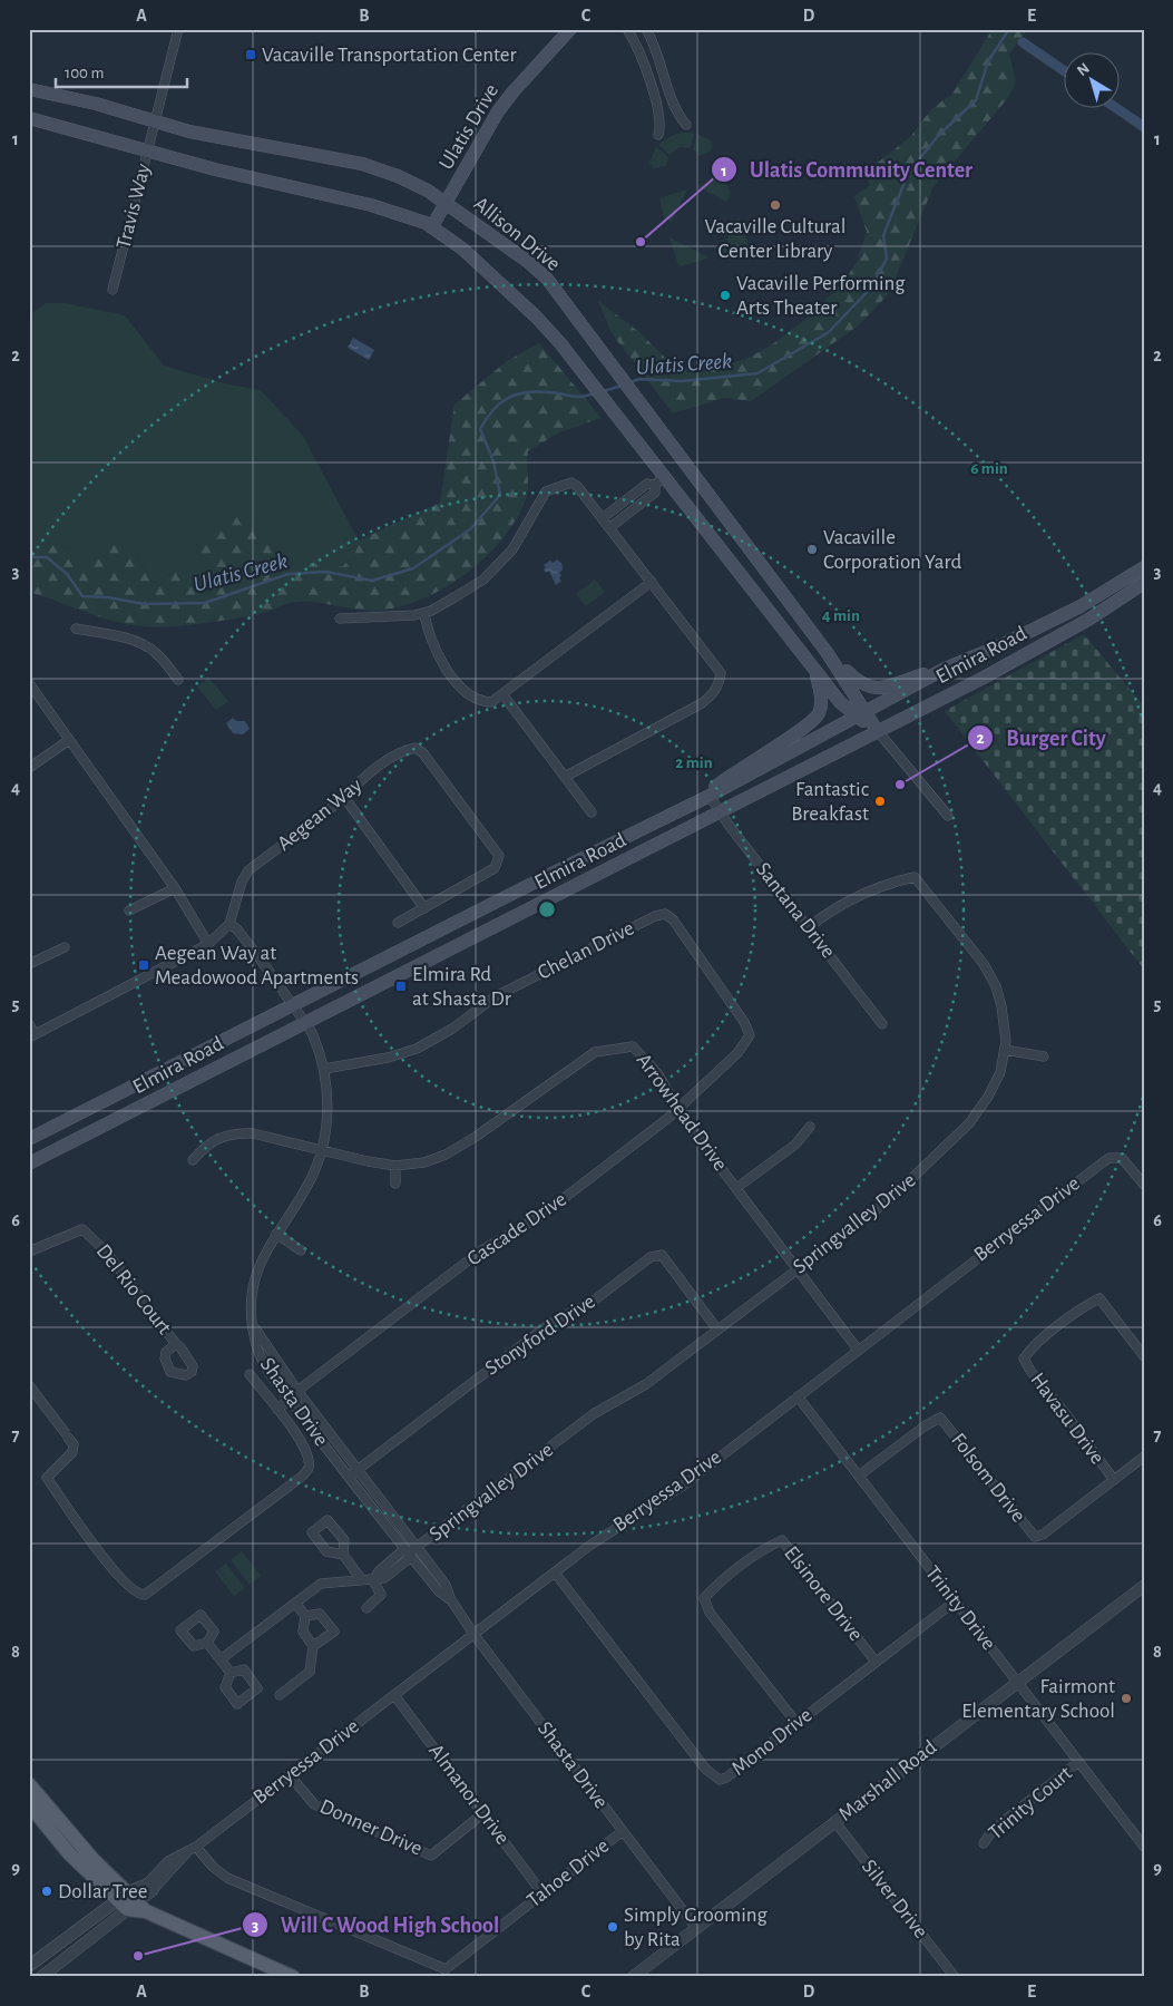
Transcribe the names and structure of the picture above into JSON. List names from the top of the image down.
{
  "streets": {
    "main road": ["Ulatis Drive", "Allison Drive", "Elmira Road"],
    "street": [
      "Travis Way",
      "Aegean Way",
      "Santana Drive",
      "Chelan Drive",
      "Arrowhead Drive",
      "Berryessa Drive",
      "Springvalley Drive",
      "Cascade Drive",
      "Del Rio Court",
      "Stonyford Drive",
      "Shasta Drive",
      "Havasu Drive",
      "Folsom Drive",
      "Elsinore Drive",
      "Trinity Drive",
      "Mono Drive",
      "Marshall Road",
      "Almanor Drive",
      "Trinity Court",
      "Donner Drive",
      "Tahoe Drive",
      "Silver Drive"
    ]
  },
  "crossings": [
    ["Ulatis Drive", "Allison Drive"],
    ["Travis Way", "Allison Drive"],
    ["Allison Drive", "Elmira Road"],
    ["Elmira Road", "Santana Drive"],
    ["Elmira Road", "Shasta Drive"],
    ["Aegean Way", "Shasta Drive"],
    ["Santana Drive", "Springvalley Drive"],
    ["Chelan Drive", "Cascade Drive"],
    ["Chelan Drive", "Shasta Drive"],
    ["Arrowhead Drive", "Berryessa Drive"],
    ["Arrowhead Drive", "Springvalley Drive"],
    ["Arrowhead Drive", "Cascade Drive"],
    ["Arrowhead Drive", "Shasta Drive"],
    ["Berryessa Drive", "Shasta Drive"],
    ["Berryessa Drive", "Trinity Drive"],
    ["Berryessa Drive", "Mono Drive"],
    ["Berryessa Drive", "Almanor Drive"],
    ["Berryessa Drive", "Donner Drive"],
    ["Berryessa Drive", "Tahoe Drive"],
    ["Springvalley Drive", "Stonyford Drive"],
    ["Springvalley Drive", "Shasta Drive"],
    ["Cascade Drive", "Shasta Drive"],
    ["Stonyford Drive", "Shasta Drive"],
    ["Shasta Drive", "Marshall Road"],
    ["Shasta Drive", "Tahoe Drive"],
    ["Havasu Drive", "Folsom Drive"],
    ["Folsom Drive", "Trinity Drive"],
    ["Elsinore Drive", "Mono Drive"],
    ["Trinity Drive", "Mono Drive"],
    ["Trinity Drive", "Marshall Road"],
    ["Trinity Drive", "Trinity Court"],
    ["Marshall Road", "Silver Drive"],
    ["Almanor Drive", "Donner Drive"],
    ["Almanor Drive", "Tahoe Drive"]
  ],
  "water": ["Ulatis Creek"],
  "places": {
    "transit": ["Vacaville Transportation Center", "Aegean Way at Meadowood Apartments", "Elmira Rd at Shasta Dr"],
    "other": [
      "Vacaville Cultural Center Library",
      "Ulatis Community Center",
      "Vacaville Performing Arts Theater",
      "Vacaville Corporation Yard",
      "Burger City",
      "Fantastic Breakfast",
      "Fairmont Elementary School",
      "Dollar Tree",
      "Simply Grooming by Rita",
      "Will C Wood High School"
    ]
  },
  "scale_bar": "100 m",
  "north": "top left",
  "grid": {
    "columns": [
      "A",
      "B",
      "C",
      "D",
      "E"
    ],
    "rows": [
      "1",
      "2",
      "3",
      "4",
      "5",
      "6",
      "7",
      "8",
      "9"
    ]
  },
  "rings": ["6 min", "4 min", "2 min"]
}
